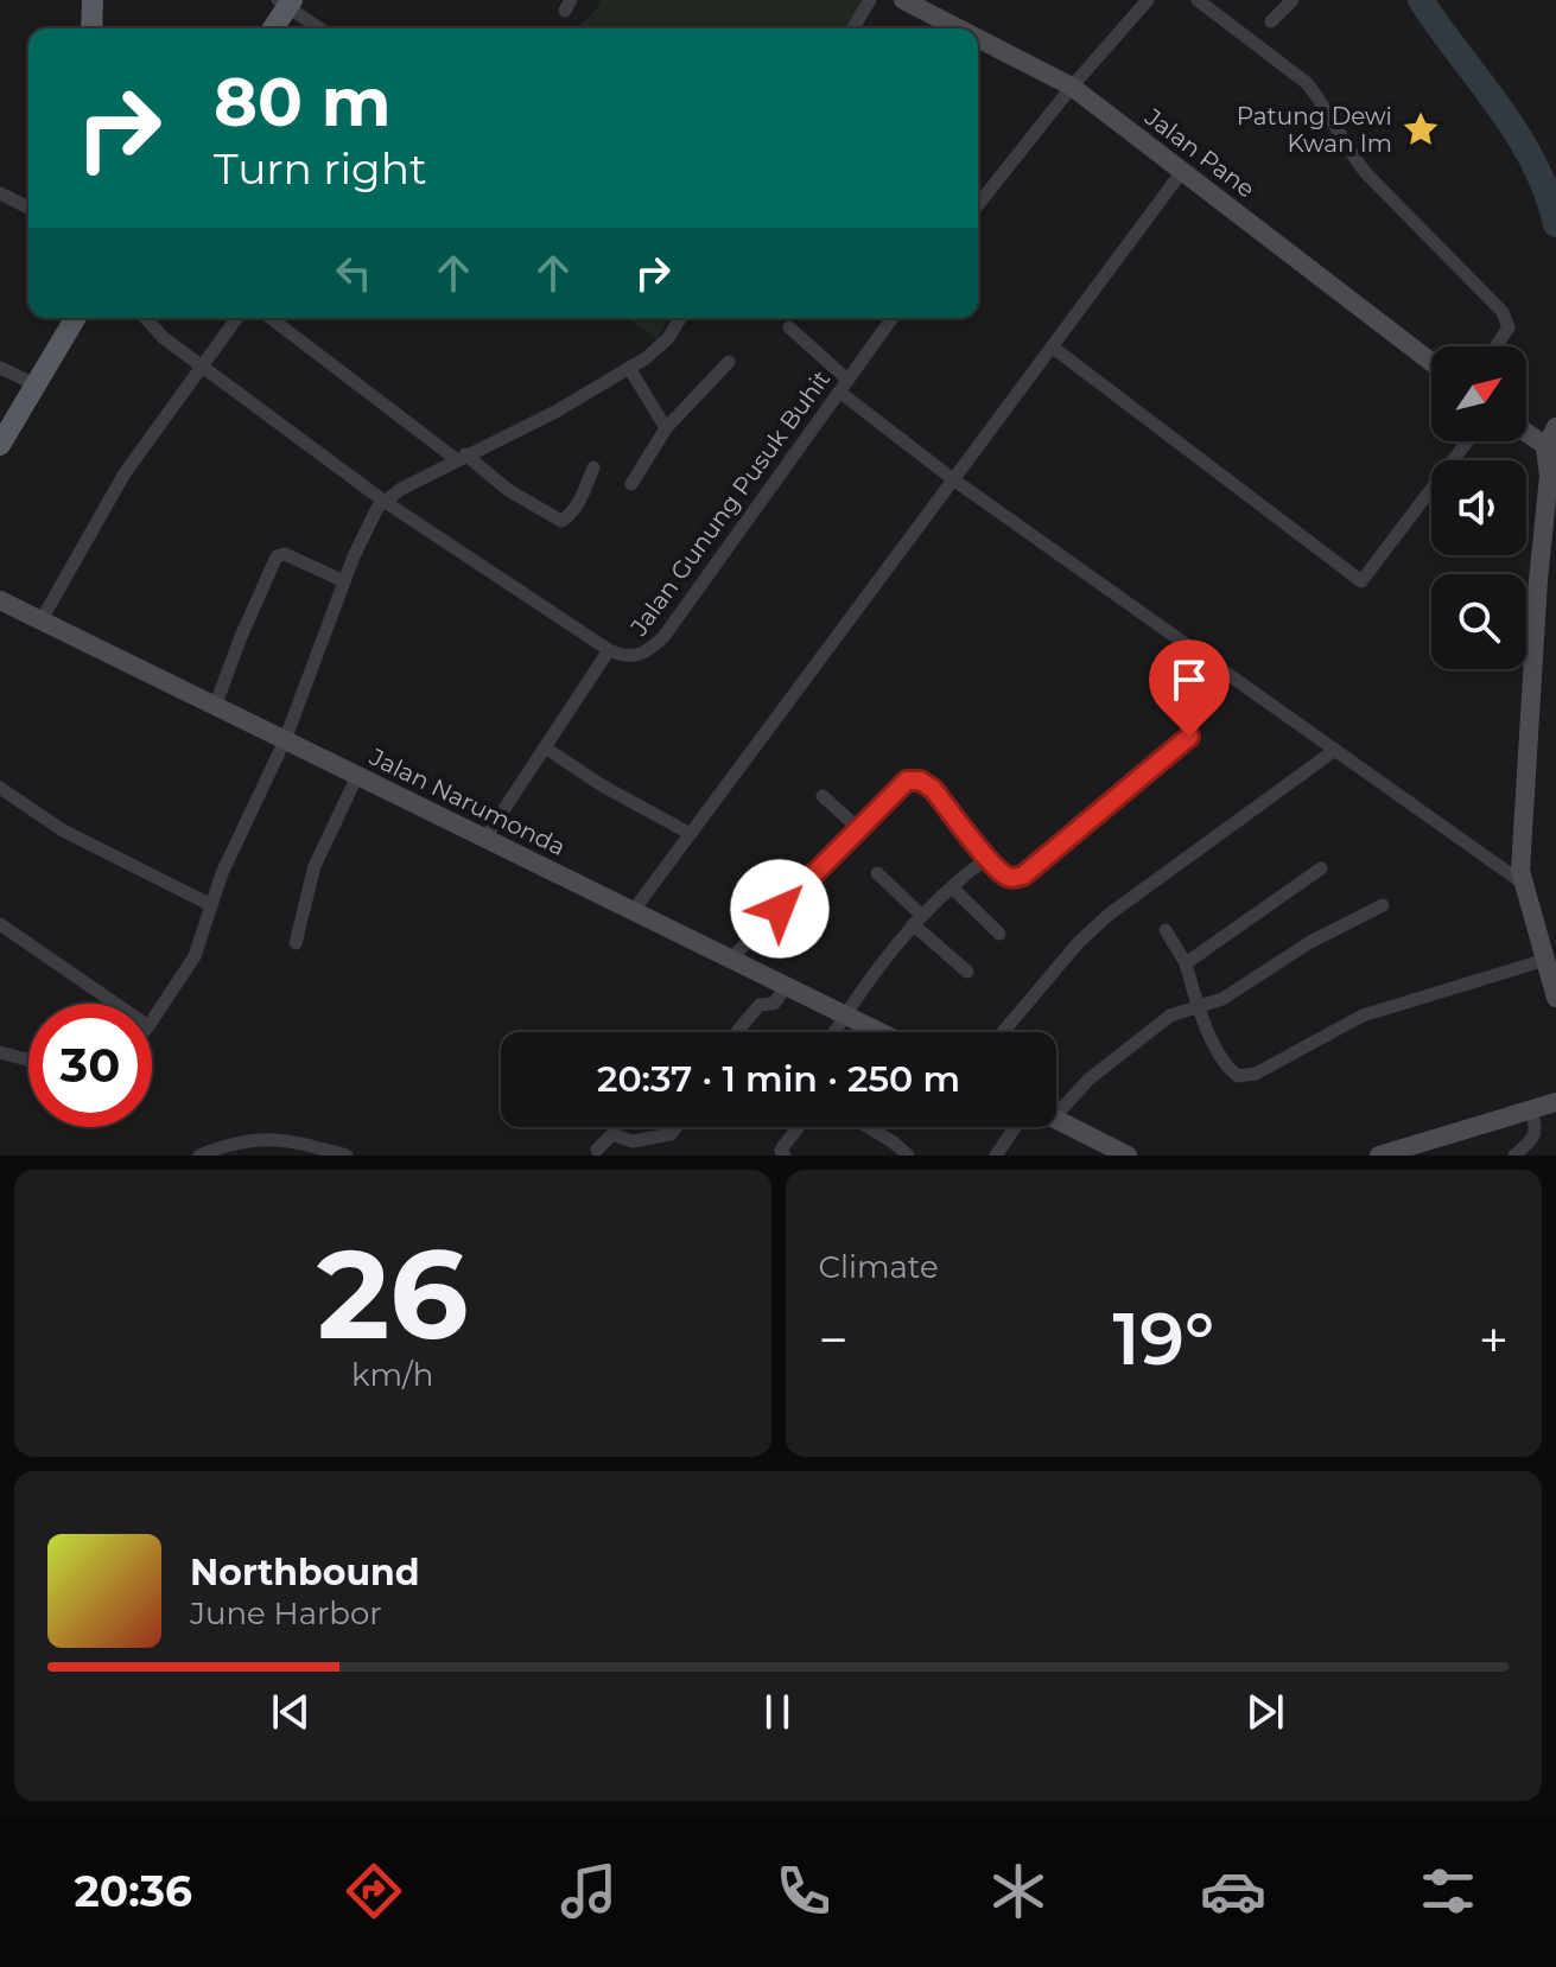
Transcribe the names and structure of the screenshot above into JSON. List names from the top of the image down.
{
  "streets": {
    "street": ["Jalan Pane", "Jalan Gunung Pusuk Buhit", "Jalan Narumonda"]
  },
  "places": {
    "place": ["Patung Dewi Kwan Im"]
  },
  "north": "top right",
  "page": {
    "turn": ["80 m", "Turn right"],
    "limit": "30",
    "trip": "20:37 · 1 min · 250 m",
    "tile": [
      ["26", "km/h"],
      "Climate"
    ],
    "heat": ["−", "19°", "+"],
    "song": ["Northbound", "June Harbor"],
    "tabs": "20:36"
  }
}
